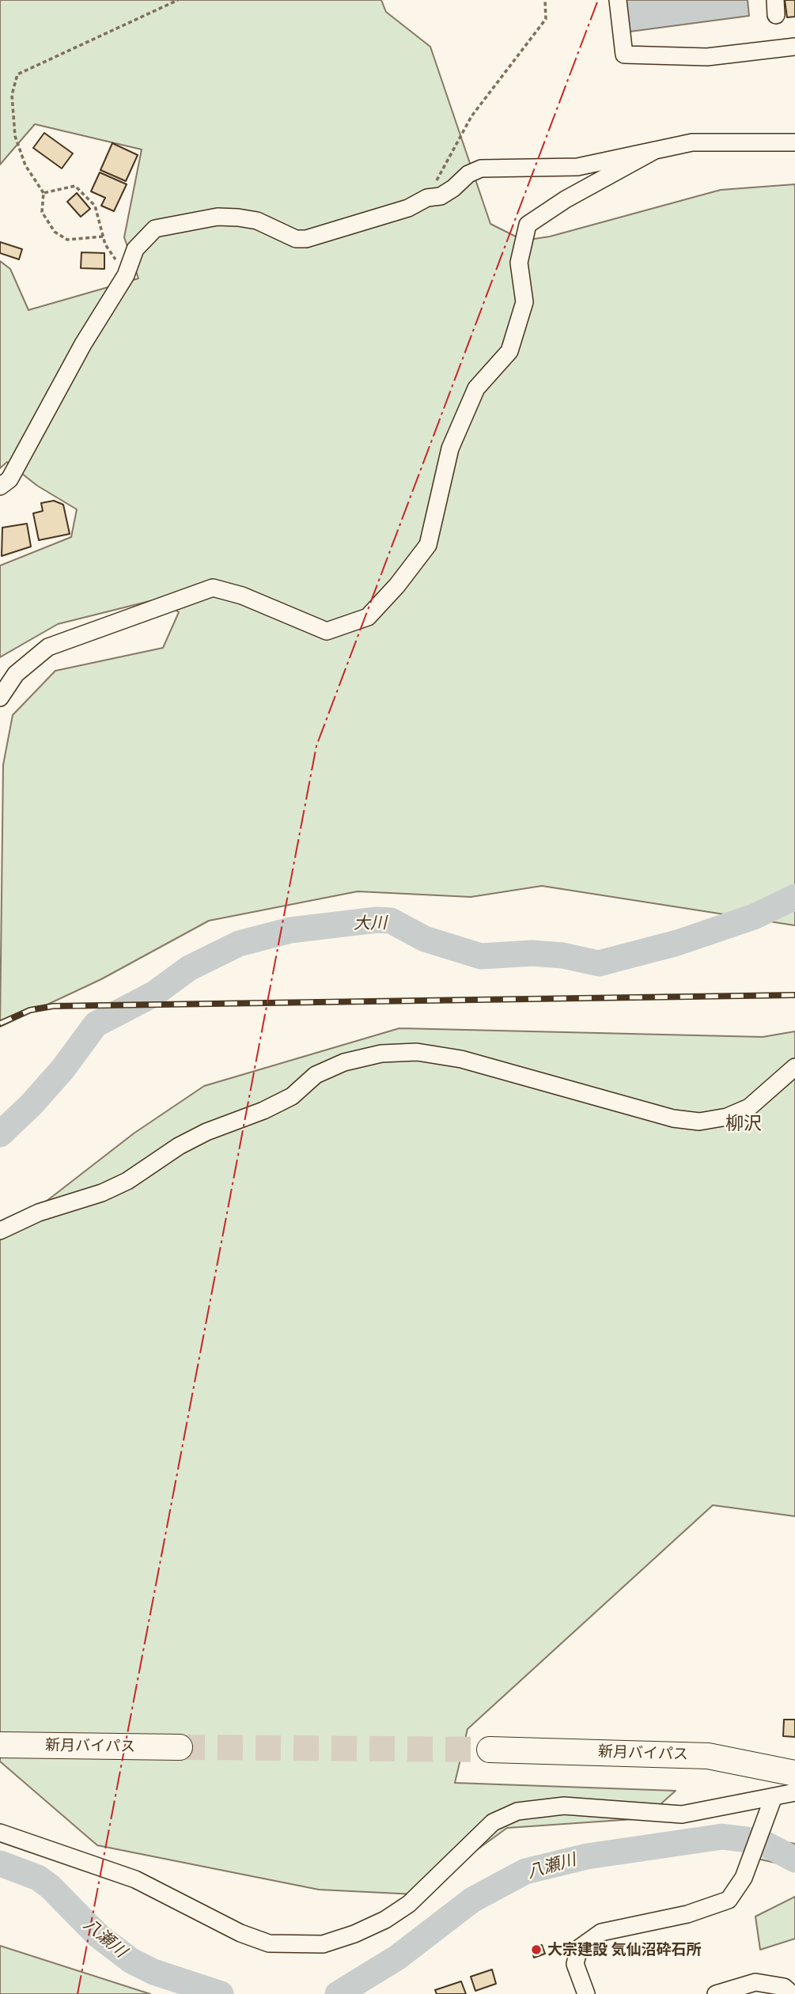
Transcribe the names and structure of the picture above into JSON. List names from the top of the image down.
{
  "streets": {
    "highway": ["新月バイパス"]
  },
  "districts": ["柳沢"],
  "water": ["大川", "八瀬川"],
  "places": ["大宗建設 気仙沼砕石所"]
}
